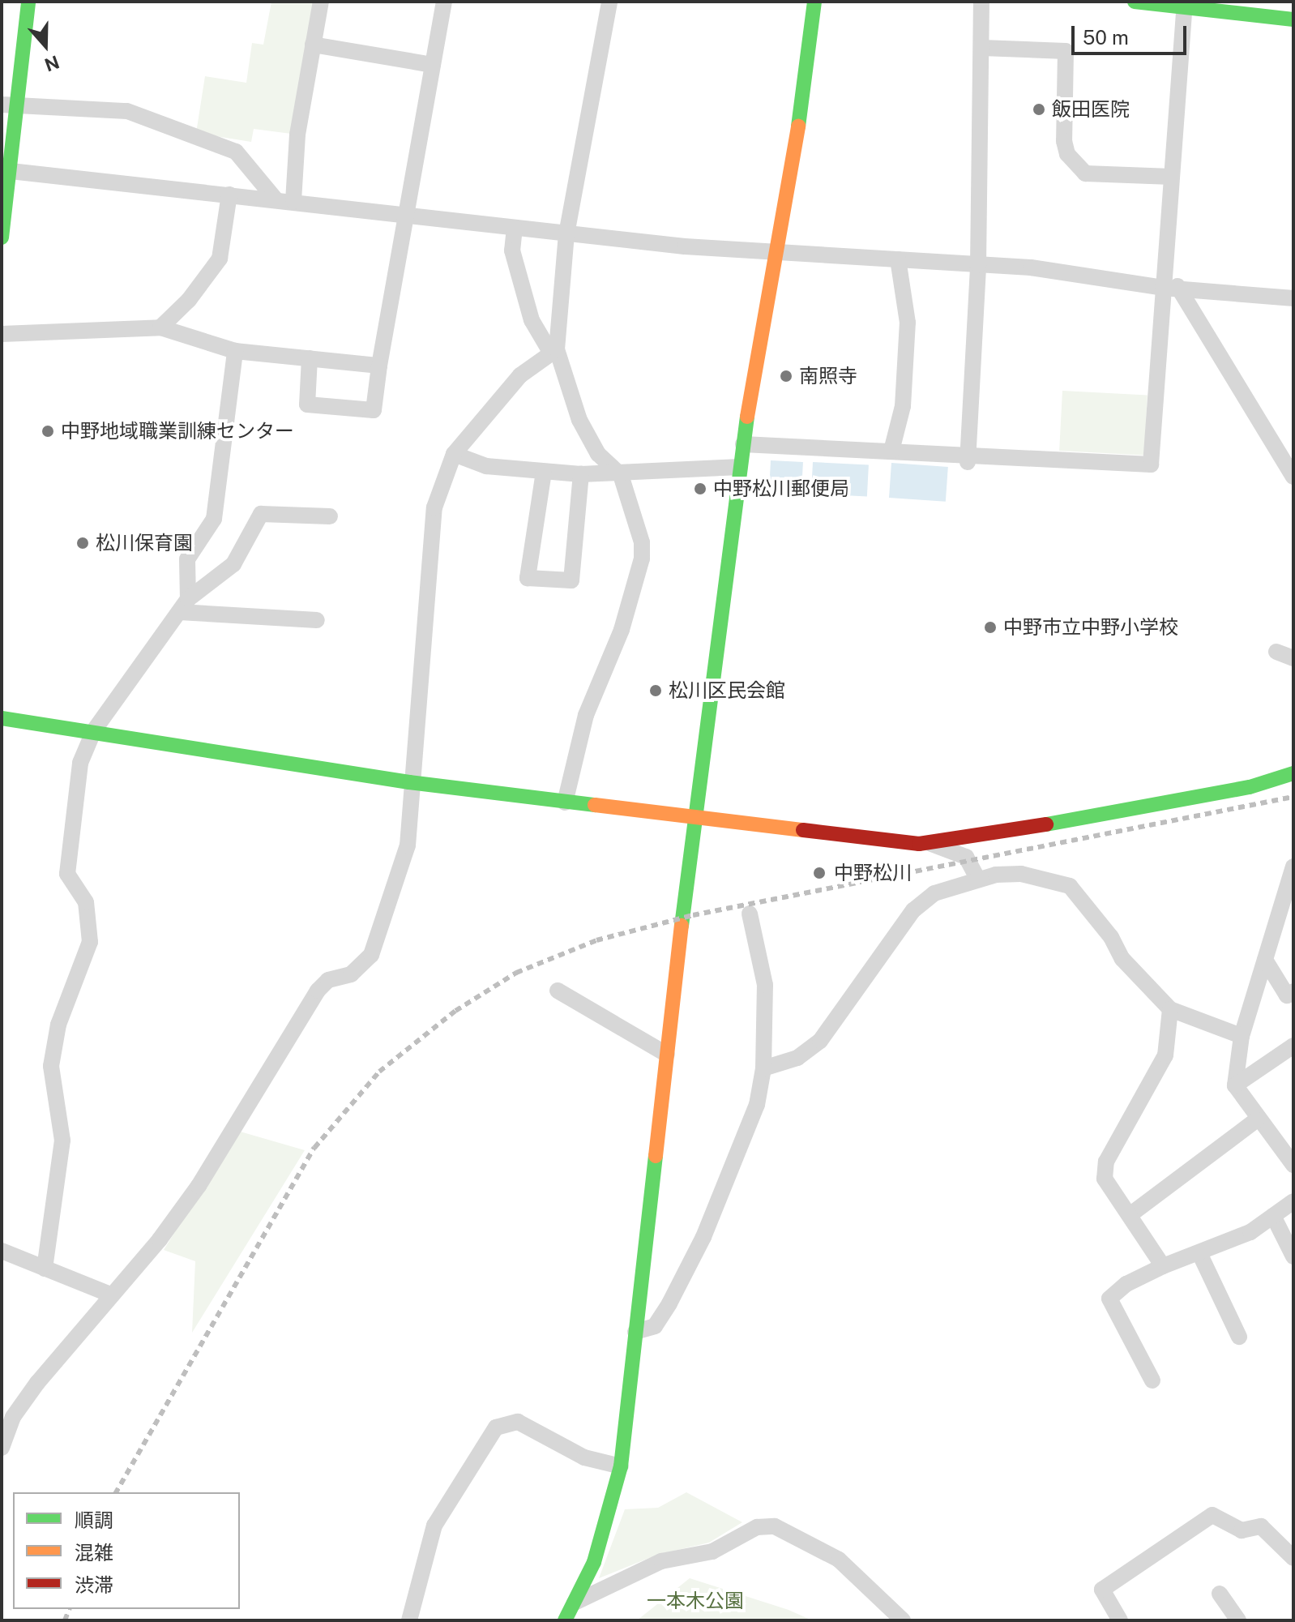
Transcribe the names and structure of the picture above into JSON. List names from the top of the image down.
{
  "parks": ["一本木公園"],
  "places": [
    "飯田医院",
    "南照寺",
    "中野地域職業訓練センター",
    "中野松川郵便局",
    "松川保育園",
    "中野市立中野小学校",
    "松川区民会館",
    "中野松川"
  ],
  "legend": ["順調", "混雑", "渋滞"],
  "scale_bar": "50 m",
  "north": "bottom"
}
